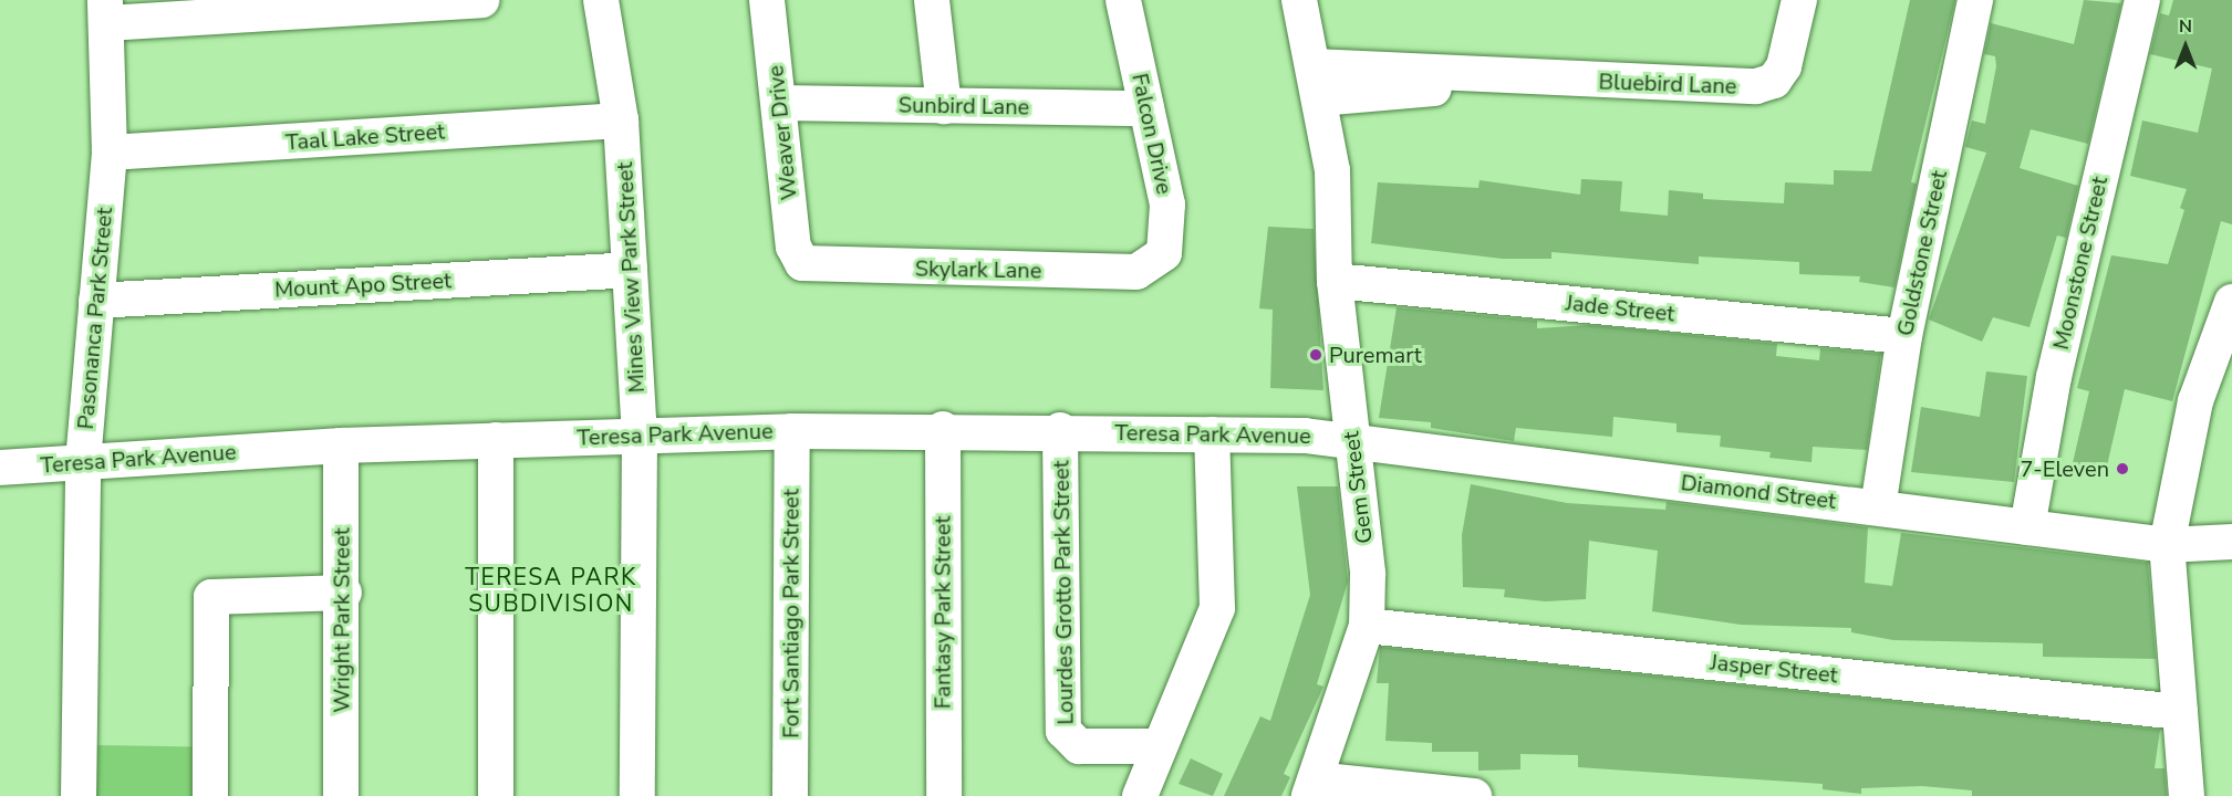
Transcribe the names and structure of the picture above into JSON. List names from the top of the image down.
{
  "streets": {
    "street": [
      "Bluebird Lane",
      "Sunbird Lane",
      "Weaver Drive",
      "Falcon Drive",
      "Taal Lake Street",
      "Goldstone Street",
      "Moonstone Street",
      "Skylark Lane",
      "Mines View Park Street",
      "Mount Apo Street",
      "Jade Street",
      "Pasonanca Park Street",
      "Teresa Park Avenue",
      "Gem Street",
      "Diamond Street",
      "Lourdes Grotto Park Street",
      "Fantasy Park Street",
      "Fort Santiago Park Street",
      "Wright Park Street",
      "Jasper Street"
    ]
  },
  "crossings": [
    ["Bluebird Lane", "Gem Street"],
    ["Sunbird Lane", "Weaver Drive"],
    ["Sunbird Lane", "Falcon Drive"],
    ["Weaver Drive", "Skylark Lane"],
    ["Falcon Drive", "Skylark Lane"],
    ["Taal Lake Street", "Mines View Park Street"],
    ["Taal Lake Street", "Pasonanca Park Street"],
    ["Goldstone Street", "Jade Street"],
    ["Goldstone Street", "Diamond Street"],
    ["Moonstone Street", "Diamond Street"],
    ["Mines View Park Street", "Mount Apo Street"],
    ["Mines View Park Street", "Teresa Park Avenue"],
    ["Mount Apo Street", "Pasonanca Park Street"],
    ["Jade Street", "Gem Street"],
    ["Pasonanca Park Street", "Teresa Park Avenue"],
    ["Teresa Park Avenue", "Gem Street"],
    ["Teresa Park Avenue", "Diamond Street"],
    ["Teresa Park Avenue", "Lourdes Grotto Park Street"],
    ["Teresa Park Avenue", "Fantasy Park Street"],
    ["Teresa Park Avenue", "Fort Santiago Park Street"],
    ["Teresa Park Avenue", "Wright Park Street"],
    ["Gem Street", "Diamond Street"],
    ["Gem Street", "Jasper Street"]
  ],
  "districts": ["TERESA PARK SUBDIVISION"],
  "places": ["Puremart", "7-Eleven"],
  "north": "top"
}
